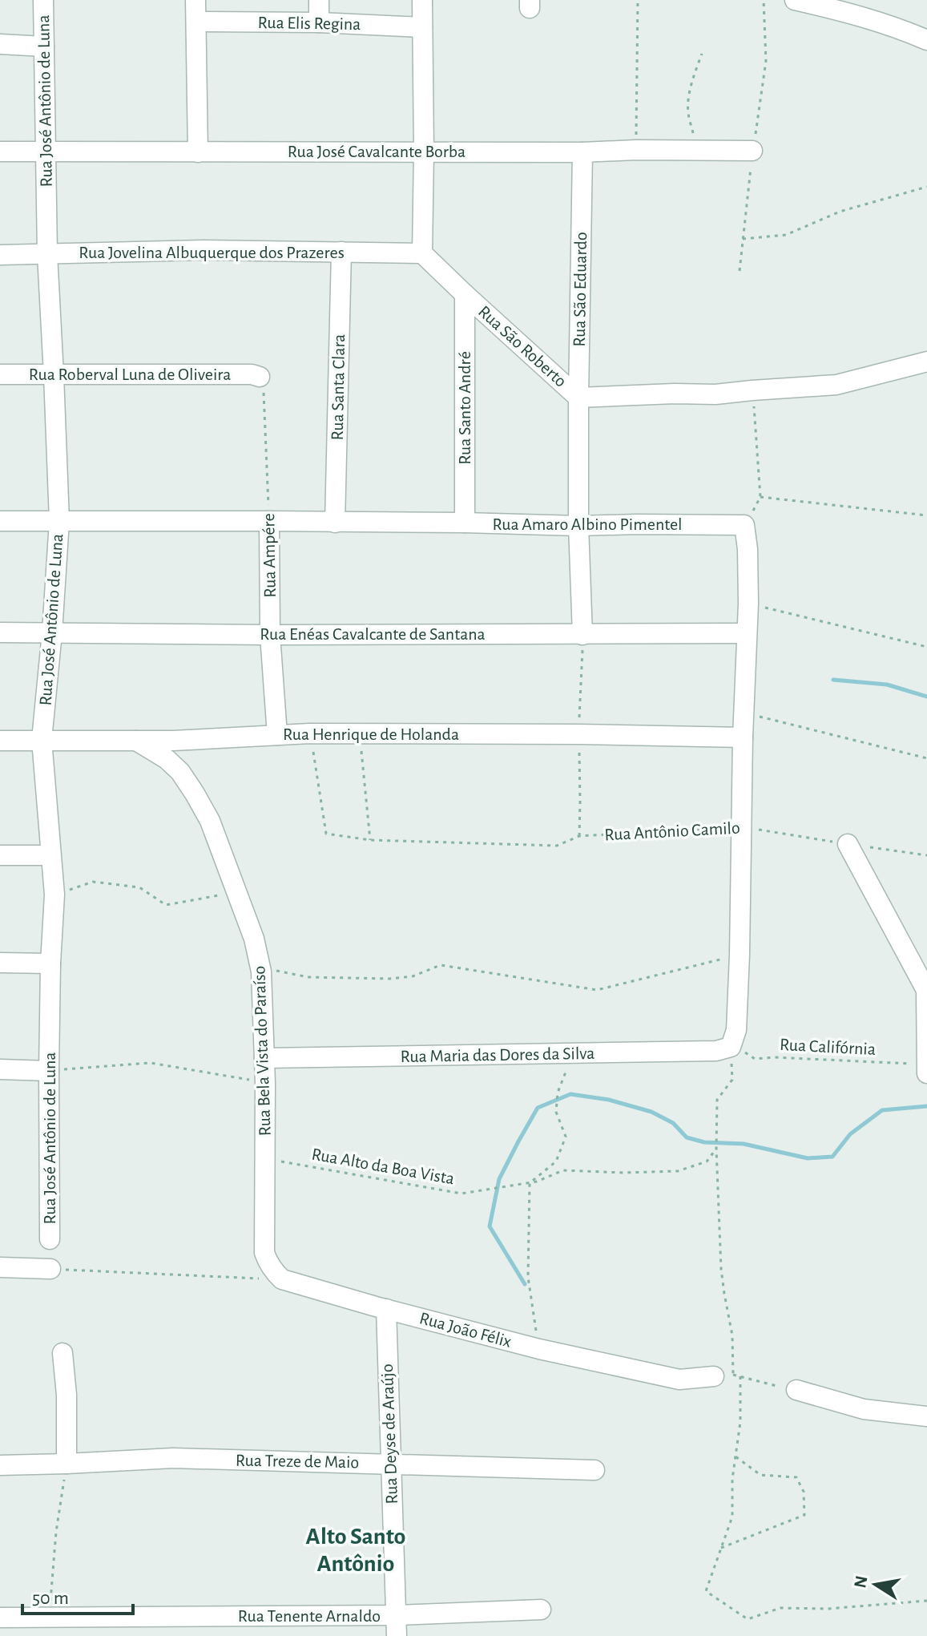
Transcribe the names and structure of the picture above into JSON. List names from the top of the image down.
{
  "streets": {
    "street": [
      "Rua Elis Regina",
      "Rua José Antônio de Luna",
      "Rua José Cavalcante Borba",
      "Rua Jovelina Albuquerque dos Prazeres",
      "Rua São Eduardo",
      "Rua São Roberto",
      "Rua Roberval Luna de Oliveira",
      "Rua Santa Clara",
      "Rua Santo André",
      "Rua Amaro Albino Pimentel",
      "Rua Ampére",
      "Rua Enéas Cavalcante de Santana",
      "Rua Henrique de Holanda",
      "Rua Bela Vista do Paraíso",
      "Rua Maria das Dores da Silva",
      "Rua João Félix",
      "Rua Deyse de Araújo",
      "Rua Treze de Maio",
      "Rua Tenente Arnaldo"
    ],
    "path": ["Rua Antônio Camilo", "Rua Califórnia", "Rua Alto da Boa Vista"]
  },
  "crossings": [
    ["Rua José Antônio de Luna", "Rua José Cavalcante Borba"],
    ["Rua José Antônio de Luna", "Rua Jovelina Albuquerque dos Prazeres"],
    ["Rua José Antônio de Luna", "Rua Roberval Luna de Oliveira"],
    ["Rua José Antônio de Luna", "Rua Amaro Albino Pimentel"],
    ["Rua José Antônio de Luna", "Rua Enéas Cavalcante de Santana"],
    ["Rua José Antônio de Luna", "Rua Henrique de Holanda"],
    ["Rua José Cavalcante Borba", "Rua São Eduardo"],
    ["Rua Jovelina Albuquerque dos Prazeres", "Rua São Roberto"],
    ["Rua Jovelina Albuquerque dos Prazeres", "Rua Santa Clara"],
    ["Rua São Eduardo", "Rua São Roberto"],
    ["Rua São Eduardo", "Rua Amaro Albino Pimentel"],
    ["Rua São Eduardo", "Rua Enéas Cavalcante de Santana"],
    ["Rua São Roberto", "Rua Santo André"],
    ["Rua Roberval Luna de Oliveira", "Rua Ampére"],
    ["Rua Santa Clara", "Rua Amaro Albino Pimentel"],
    ["Rua Santo André", "Rua Amaro Albino Pimentel"],
    ["Rua Amaro Albino Pimentel", "Rua Ampére"],
    ["Rua Ampére", "Rua Enéas Cavalcante de Santana"],
    ["Rua Ampére", "Rua Henrique de Holanda"],
    ["Rua Henrique de Holanda", "Rua Antônio Camilo"],
    ["Rua Henrique de Holanda", "Rua Bela Vista do Paraíso"],
    ["Rua Califórnia", "Rua Maria das Dores da Silva"],
    ["Rua Bela Vista do Paraíso", "Rua Maria das Dores da Silva"],
    ["Rua Bela Vista do Paraíso", "Rua Alto da Boa Vista"],
    ["Rua Bela Vista do Paraíso", "Rua João Félix"],
    ["Rua João Félix", "Rua Deyse de Araújo"],
    ["Rua Deyse de Araújo", "Rua Treze de Maio"],
    ["Rua Deyse de Araújo", "Rua Tenente Arnaldo"]
  ],
  "districts": ["Alto Santo Antônio"],
  "scale_bar": "50 m",
  "north": "left"
}
